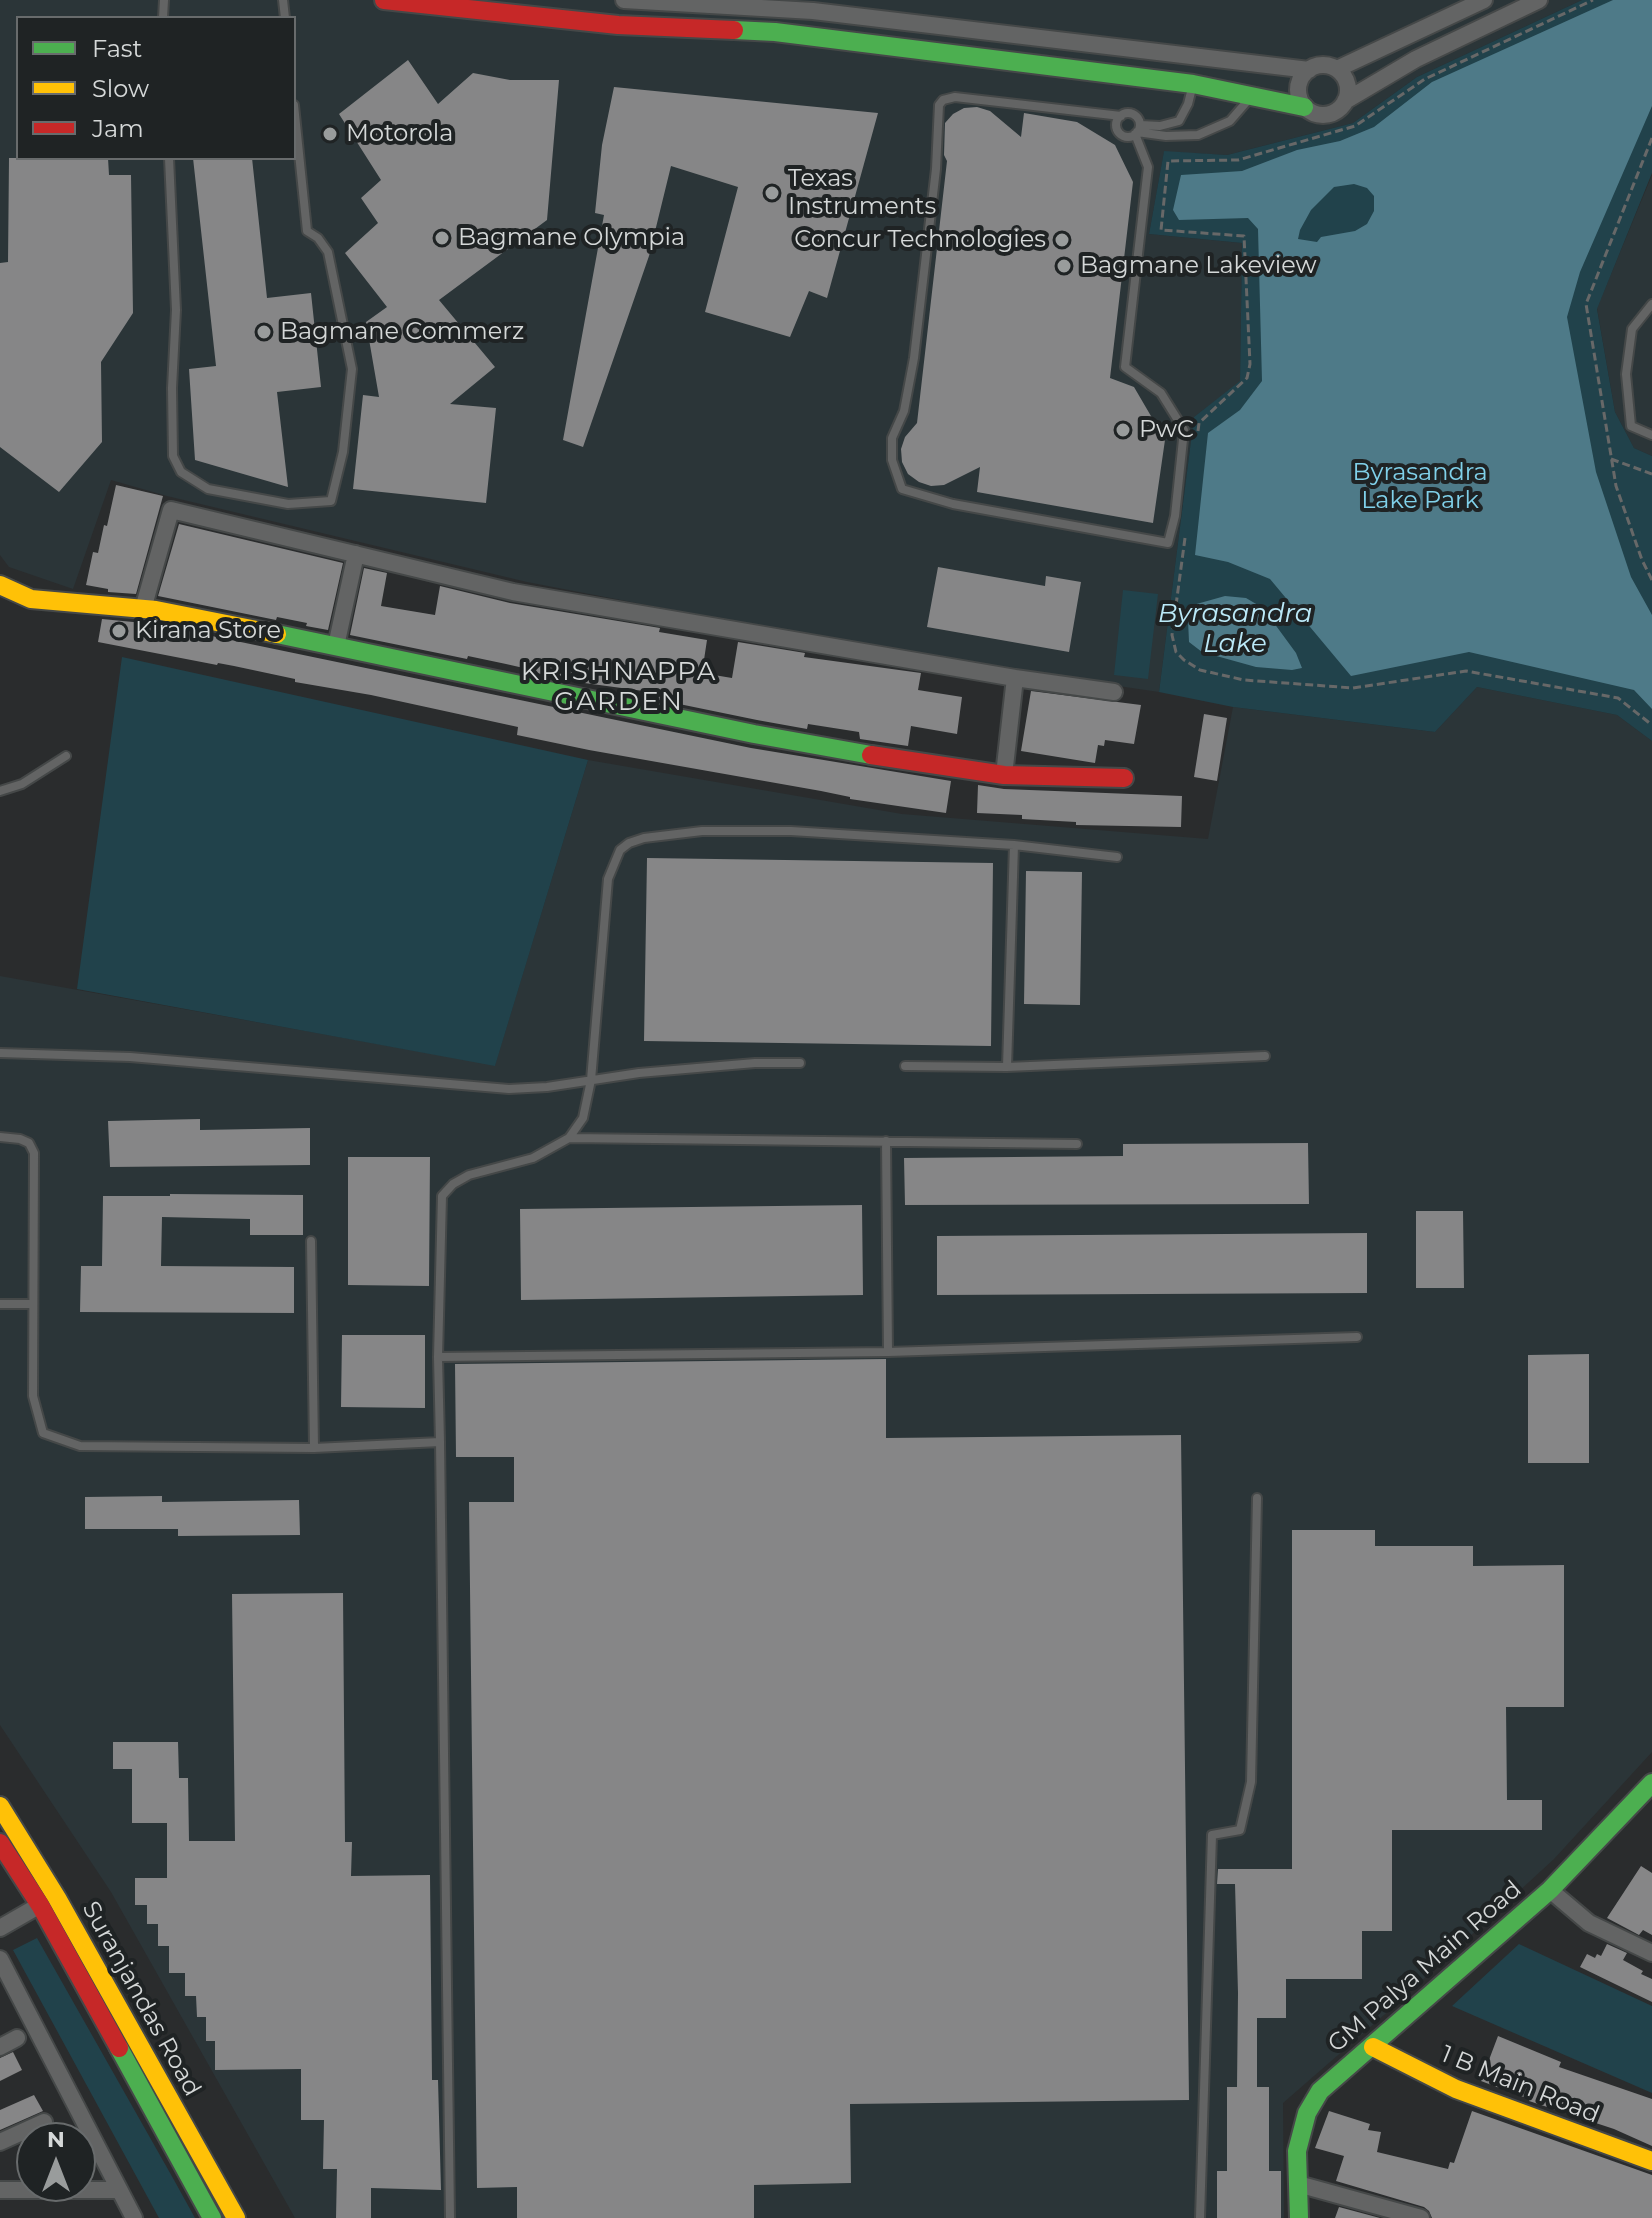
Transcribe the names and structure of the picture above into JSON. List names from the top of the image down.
{
  "streets": {
    "street": ["GM Palya Main Road", "Suranjandas Road", "1 B Main Road"]
  },
  "crossings": [
    ["GM Palya Main Road", "1 B Main Road"]
  ],
  "districts": ["KRISHNAPPA GARDEN"],
  "water": ["Byrasandra Lake"],
  "parks": ["Byrasandra Lake Park"],
  "places": [
    "Motorola",
    "Texas Instruments",
    "Bagmane Olympia",
    "Concur Technologies",
    "Bagmane Lakeview",
    "Bagmane Commerz",
    "PwC",
    "Kirana Store"
  ],
  "legend": ["Fast", "Slow", "Jam"],
  "north": "top"
}
